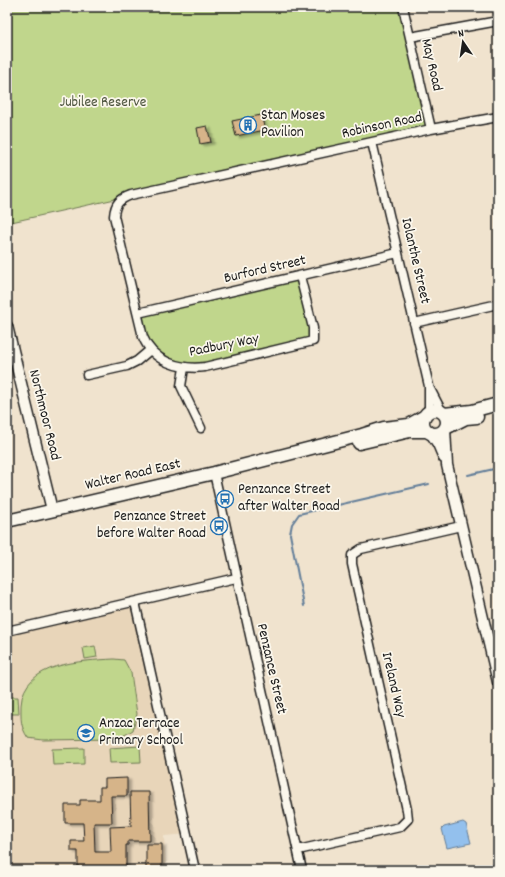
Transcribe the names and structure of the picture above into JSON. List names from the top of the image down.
{
  "streets": {
    "main road": ["Walter Road East"],
    "street": [
      "May Road",
      "Robinson Road",
      "Iolanthe Street",
      "Burford Street",
      "Padbury Way",
      "Northmoor Road",
      "Penzance Street",
      "Ireland Way"
    ]
  },
  "crossings": [
    ["May Road", "Robinson Road"],
    ["Robinson Road", "Iolanthe Street"],
    ["Robinson Road", "Burford Street"],
    ["Iolanthe Street", "Burford Street"],
    ["Iolanthe Street", "Walter Road East"],
    ["Burford Street", "Padbury Way"],
    ["Northmoor Road", "Walter Road East"],
    ["Walter Road East", "Penzance Street"],
    ["Penzance Street", "Ireland Way"]
  ],
  "parks": ["Jubilee Reserve"],
  "places": {
    "building": ["Stan Moses Pavilion"],
    "bus stop": ["Penzance Street after Walter Road", "Penzance Street before Walter Road"],
    "school or university": ["Anzac Terrace Primary School"]
  },
  "north": "top"
}
